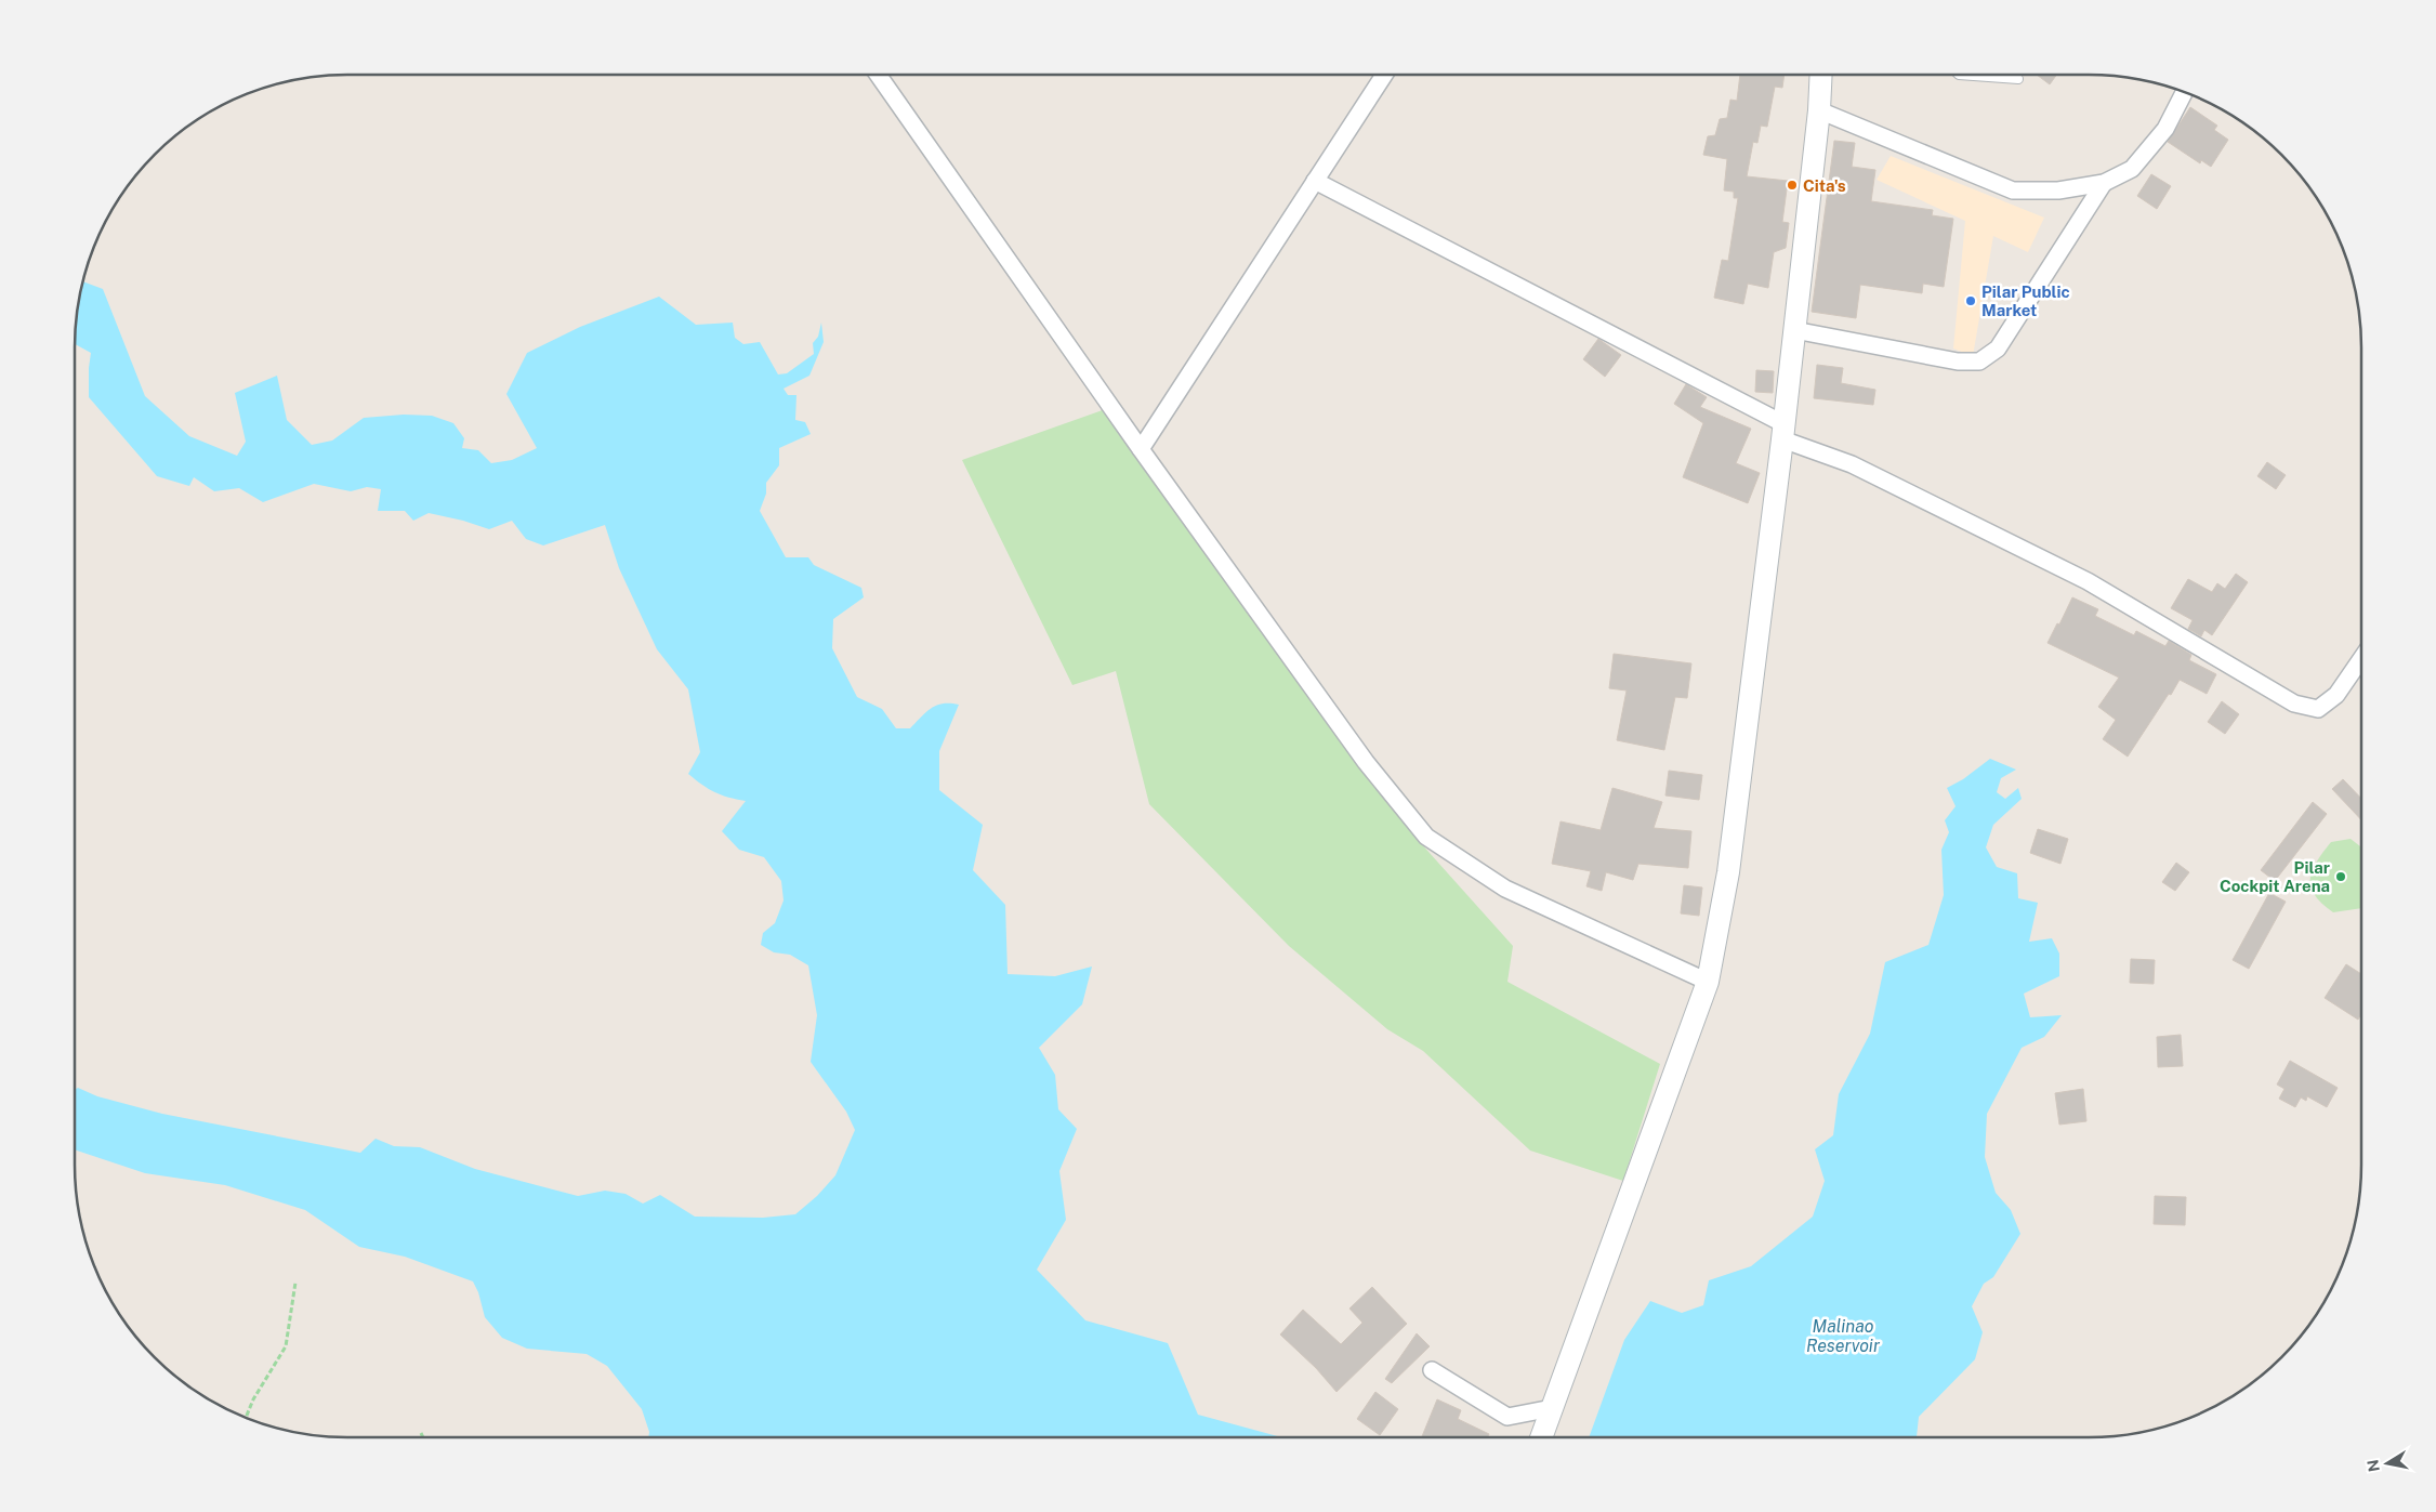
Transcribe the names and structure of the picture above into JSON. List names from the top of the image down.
{
  "water": ["Malinao Reservoir"],
  "places": ["Cita's", "Pilar Public Market", "Pilar Cockpit Arena"],
  "north": "left"
}
